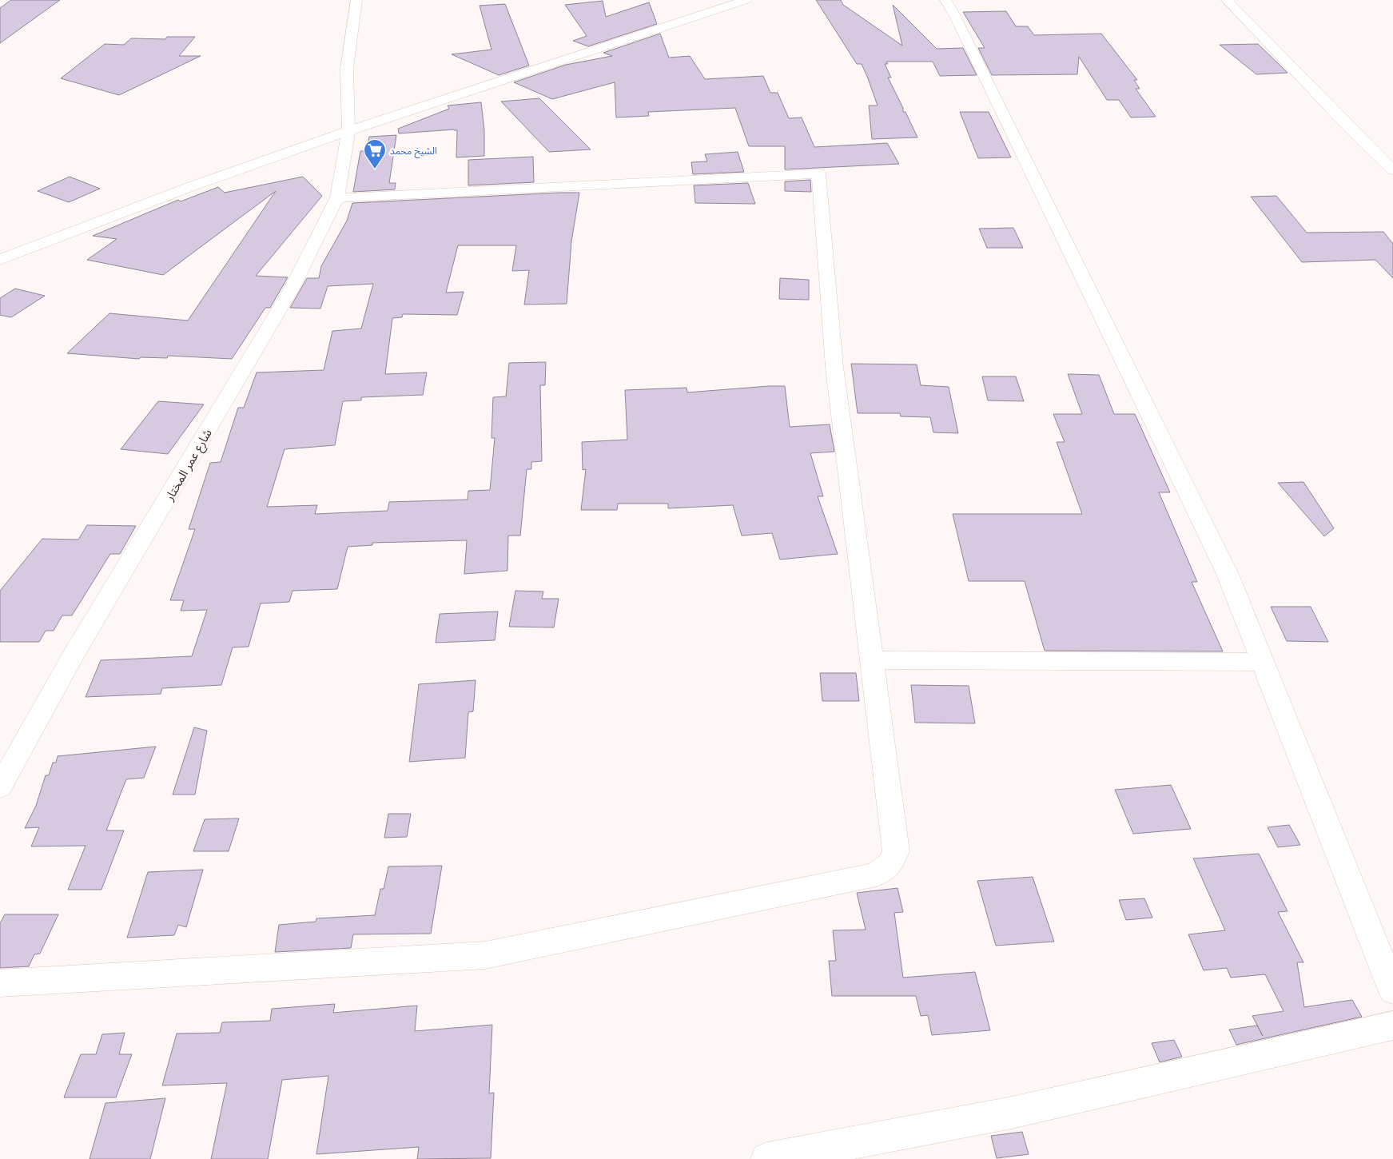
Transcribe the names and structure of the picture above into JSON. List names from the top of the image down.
{
  "streets": {
    "street": ["شارع عمر المختار"]
  },
  "places": {
    "supermarket": ["الشيخ محمد"]
  }
}
